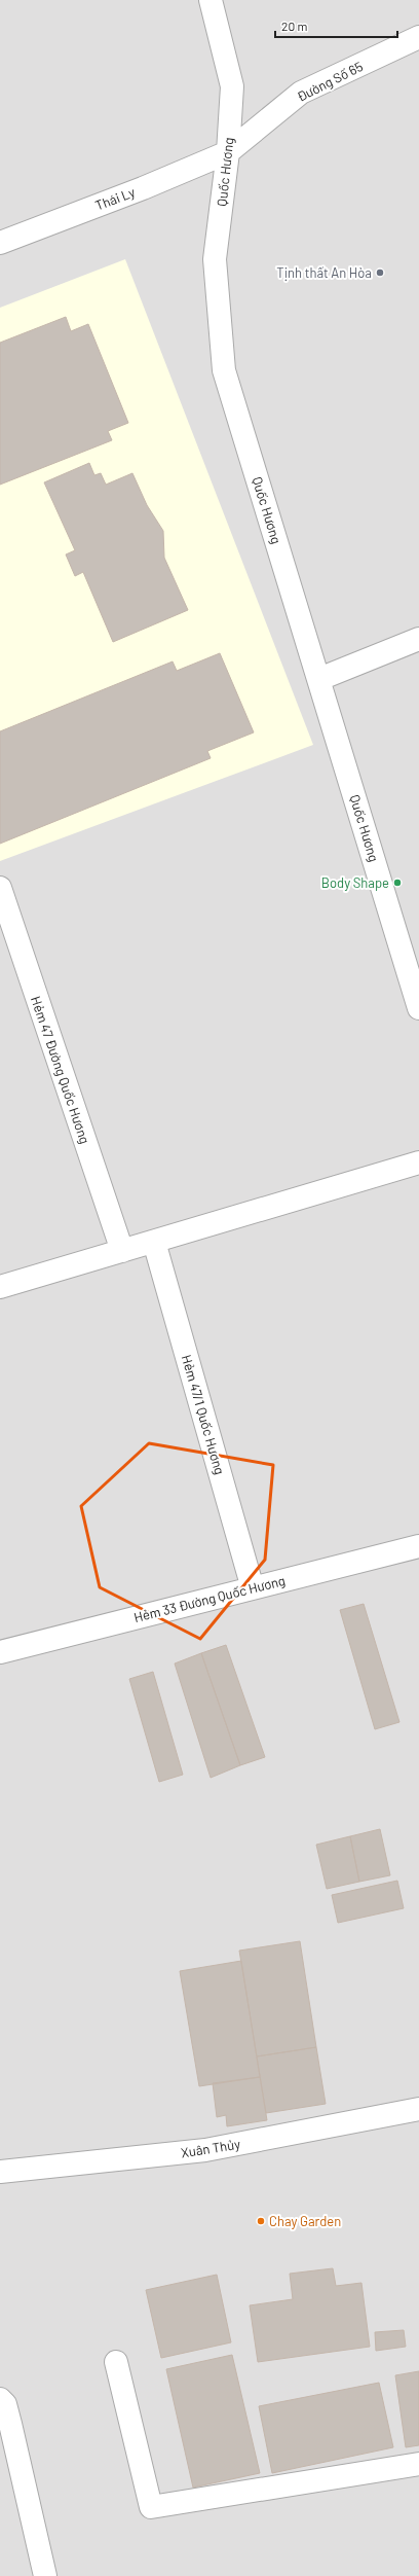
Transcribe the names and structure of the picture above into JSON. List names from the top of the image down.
{
  "streets": {
    "street": [
      "Đường Số 65",
      "Quốc Hương",
      "Thái Ly",
      "Hẻm 47 Đường Quốc Hương",
      "Hẻm 47/1 Quốc Hương",
      "Hẻm 33 Đường Quốc Hương",
      "Xuân Thủy"
    ]
  },
  "crossings": [
    ["Đường Số 65", "Quốc Hương"],
    ["Đường Số 65", "Thái Ly"],
    ["Quốc Hương", "Thái Ly"],
    ["Hẻm 47/1 Quốc Hương", "Hẻm 33 Đường Quốc Hương"]
  ],
  "places": ["Tịnh thất An Hòa", "Body Shape", "Chay Garden"],
  "scale_bar": "20 m"
}
